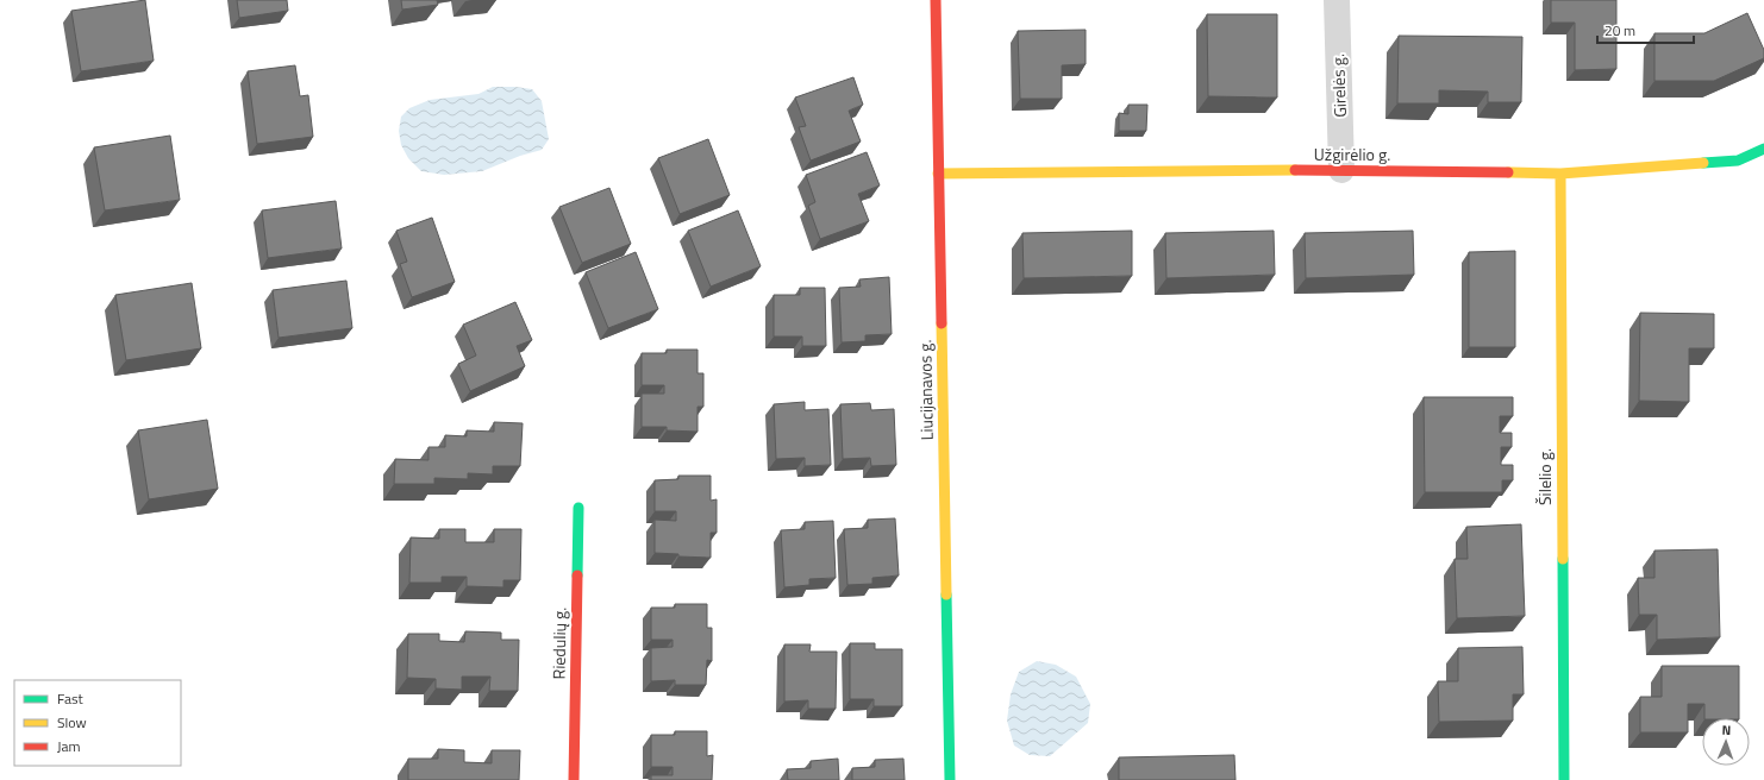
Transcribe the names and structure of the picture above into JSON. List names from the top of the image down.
{
  "streets": {
    "street": [
      "Girelės g.",
      "Užgirėlio g.",
      "Liucijanavos g.",
      "Šilelio g.",
      "Riedulių g."
    ]
  },
  "crossings": [
    ["Girelės g.", "Užgirėlio g."],
    ["Užgirėlio g.", "Liucijanavos g."],
    ["Užgirėlio g.", "Šilelio g."]
  ],
  "legend": ["Fast", "Slow", "Jam"],
  "scale_bar": "20 m",
  "north": "top"
}
